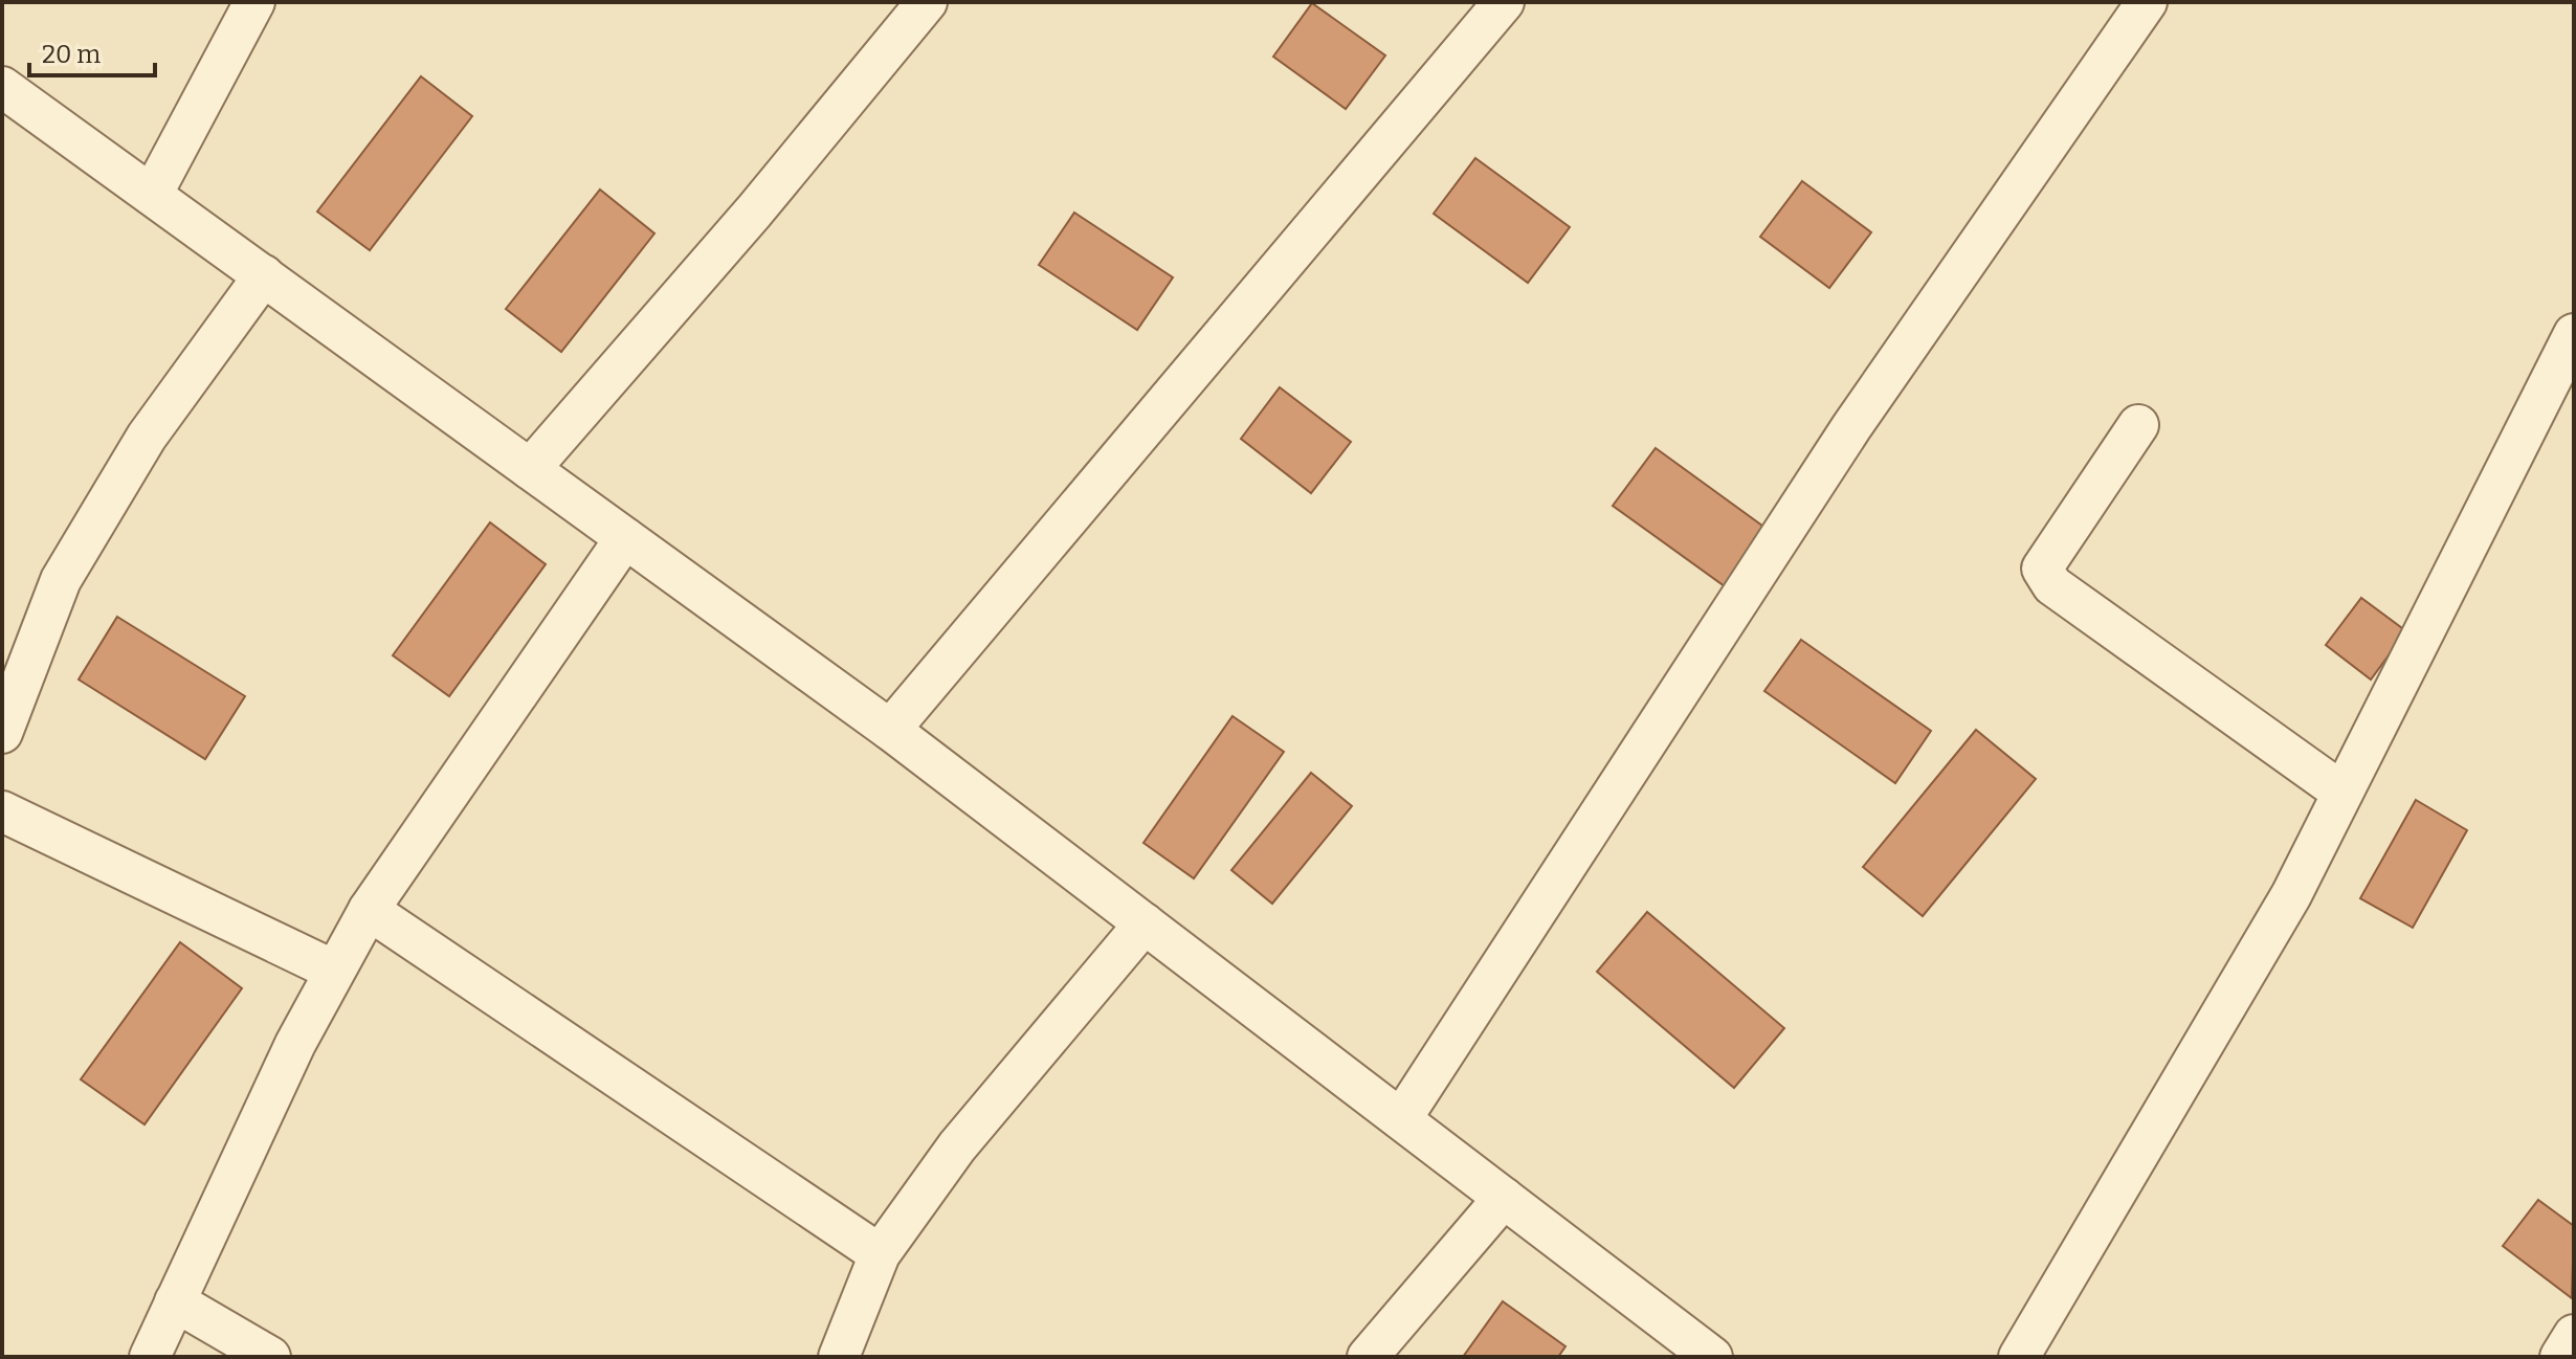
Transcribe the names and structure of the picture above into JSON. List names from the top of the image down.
{
  "scale_bar": "20 m"
}
